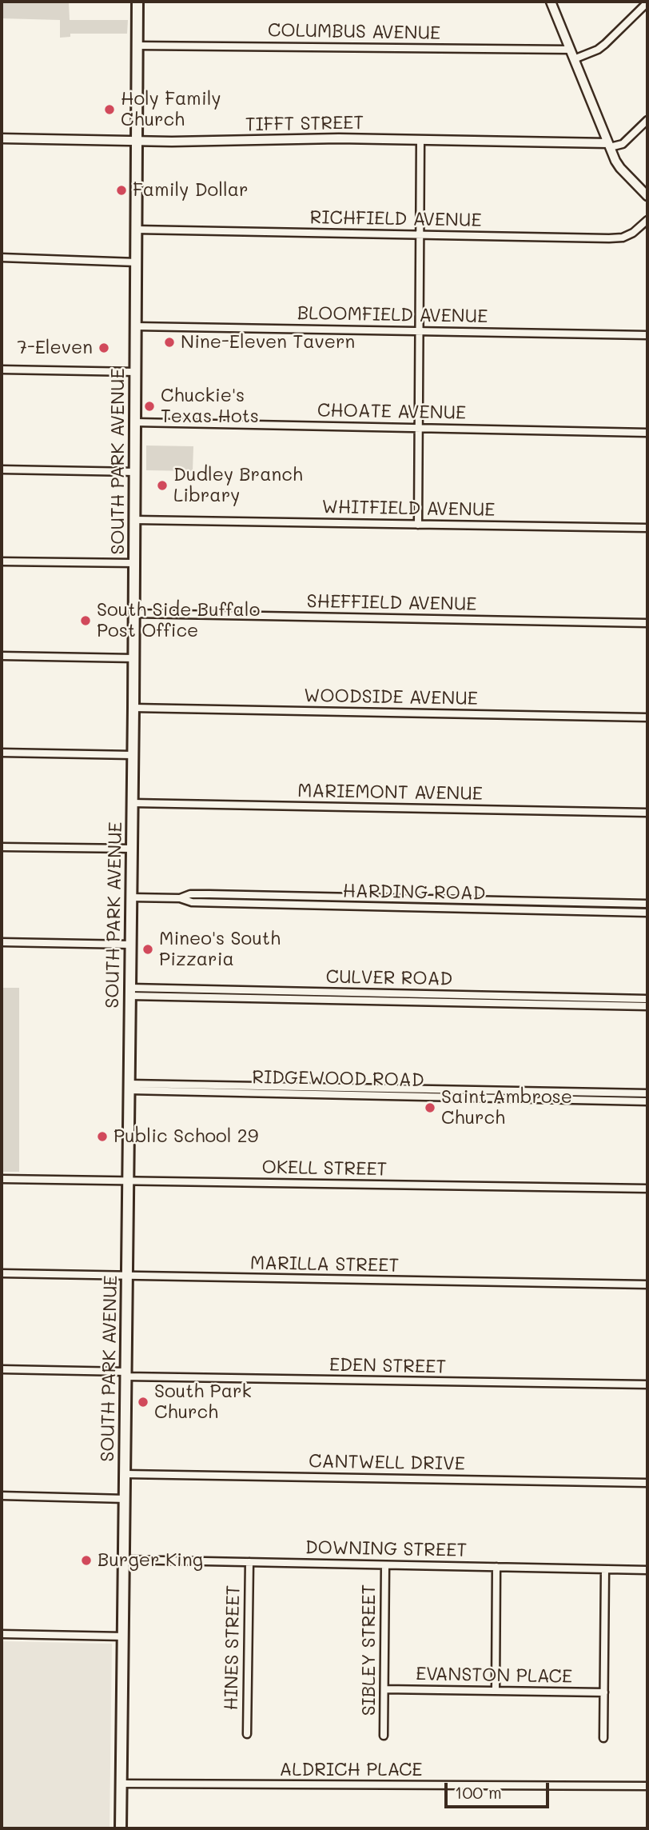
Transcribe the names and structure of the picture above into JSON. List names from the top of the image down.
{
  "streets": {
    "main road": ["SOUTH PARK AVENUE"],
    "street": [
      "COLUMBUS AVENUE",
      "TIFFT STREET",
      "RICHFIELD AVENUE",
      "BLOOMFIELD AVENUE",
      "CHOATE AVENUE",
      "WHITFIELD AVENUE",
      "SHEFFIELD AVENUE",
      "WOODSIDE AVENUE",
      "MARIEMONT AVENUE",
      "HARDING ROAD",
      "CULVER ROAD",
      "RIDGEWOOD ROAD",
      "OKELL STREET",
      "MARILLA STREET",
      "EDEN STREET",
      "CANTWELL DRIVE",
      "DOWNING STREET",
      "HINES STREET",
      "SIBLEY STREET",
      "EVANSTON PLACE",
      "ALDRICH PLACE"
    ]
  },
  "crossings": [
    ["COLUMBUS AVENUE", "SOUTH PARK AVENUE"],
    ["TIFFT STREET", "SOUTH PARK AVENUE"],
    ["RICHFIELD AVENUE", "SOUTH PARK AVENUE"],
    ["BLOOMFIELD AVENUE", "SOUTH PARK AVENUE"],
    ["CHOATE AVENUE", "SOUTH PARK AVENUE"],
    ["SOUTH PARK AVENUE", "WHITFIELD AVENUE"],
    ["SOUTH PARK AVENUE", "SHEFFIELD AVENUE"],
    ["SOUTH PARK AVENUE", "WOODSIDE AVENUE"],
    ["SOUTH PARK AVENUE", "MARIEMONT AVENUE"],
    ["SOUTH PARK AVENUE", "HARDING ROAD"],
    ["SOUTH PARK AVENUE", "CULVER ROAD"],
    ["SOUTH PARK AVENUE", "RIDGEWOOD ROAD"],
    ["SOUTH PARK AVENUE", "OKELL STREET"],
    ["SOUTH PARK AVENUE", "MARILLA STREET"],
    ["SOUTH PARK AVENUE", "EDEN STREET"],
    ["SOUTH PARK AVENUE", "CANTWELL DRIVE"],
    ["SOUTH PARK AVENUE", "DOWNING STREET"],
    ["SOUTH PARK AVENUE", "ALDRICH PLACE"],
    ["DOWNING STREET", "HINES STREET"],
    ["DOWNING STREET", "SIBLEY STREET"],
    ["SIBLEY STREET", "EVANSTON PLACE"]
  ],
  "places": [
    "Holy Family Church",
    "Family Dollar",
    "Nine-Eleven Tavern",
    "7-Eleven",
    "Chuckie's Texas Hots",
    "Dudley Branch Library",
    "South Side Buffalo Post Office",
    "Mineo's South Pizzaria",
    "Saint Ambrose Church",
    "Public School 29",
    "South Park Church",
    "Burger King"
  ],
  "scale_bar": "100 m"
}
